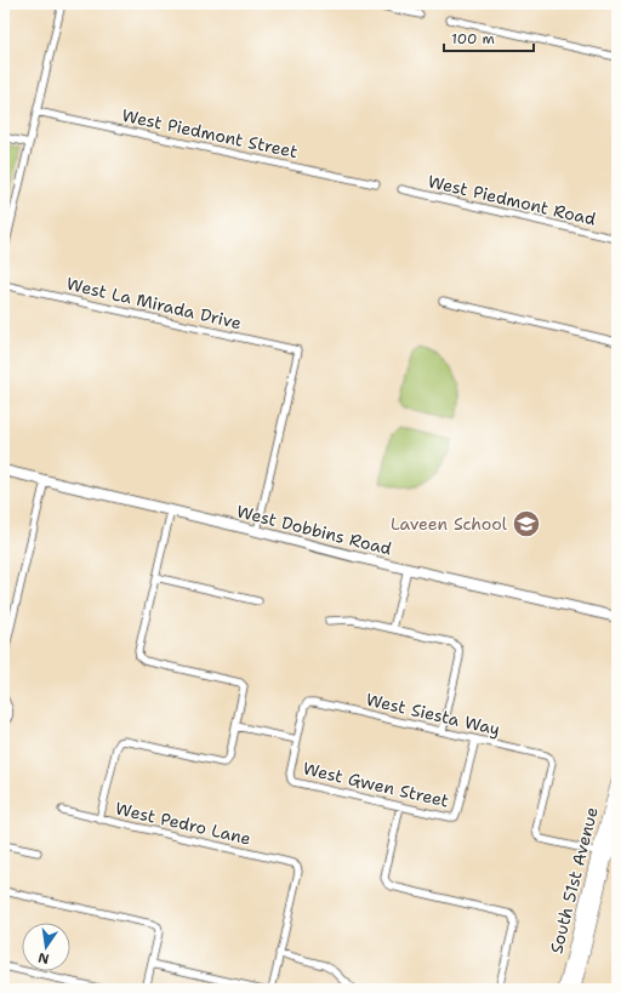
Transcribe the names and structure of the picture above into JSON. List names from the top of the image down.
{
  "streets": {
    "main road": ["West Dobbins Road", "South 51st Avenue"],
    "street": [
      "West Piedmont Street",
      "West Piedmont Road",
      "West La Mirada Drive",
      "West Siesta Way",
      "West Gwen Street",
      "West Pedro Lane"
    ]
  },
  "crossings": [
    ["West La Mirada Drive", "West Dobbins Road"],
    ["West Siesta Way", "West Gwen Street"],
    ["West Siesta Way", "South 51st Avenue"]
  ],
  "places": {
    "school or university": ["Laveen School"]
  },
  "scale_bar": "100 m",
  "north": "bottom"
}
